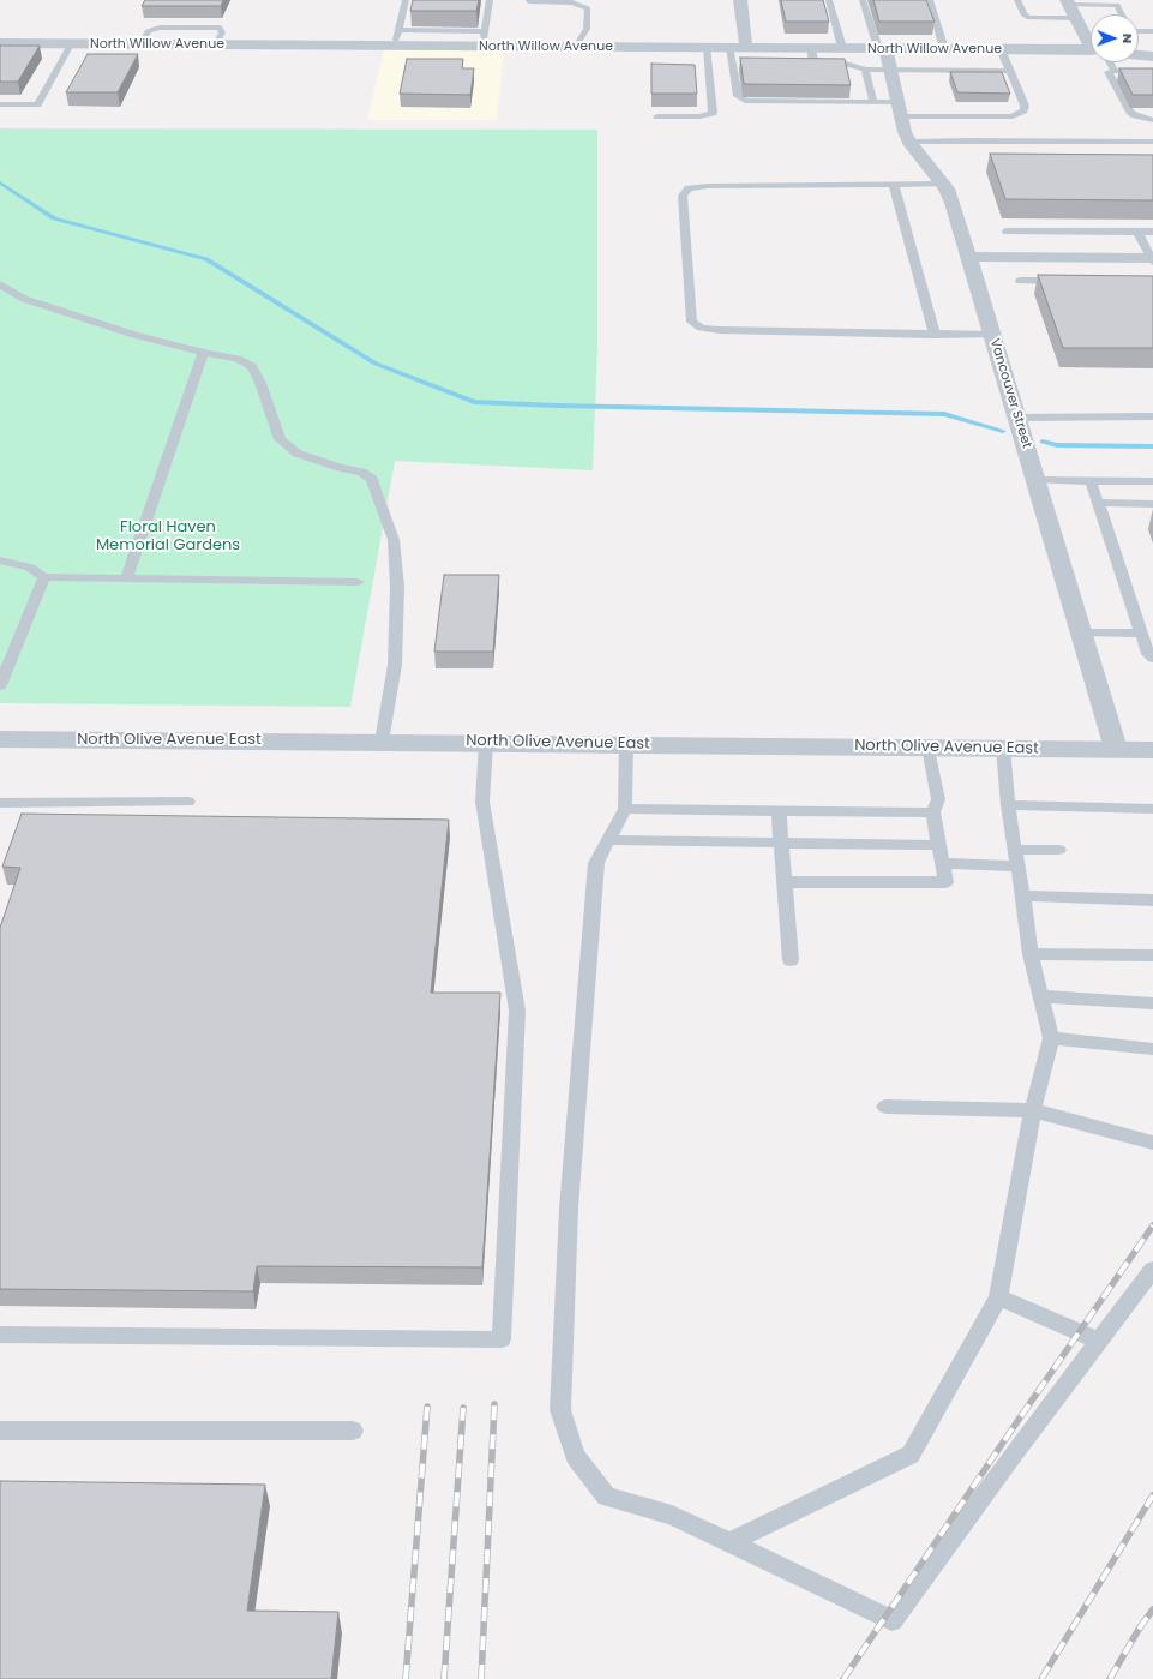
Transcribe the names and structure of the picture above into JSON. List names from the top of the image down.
{
  "streets": {
    "street": ["North Willow Avenue", "Vancouver Street", "North Olive Avenue East"]
  },
  "crossings": [
    ["North Willow Avenue", "Vancouver Street"],
    ["Vancouver Street", "North Olive Avenue East"]
  ],
  "parks": ["Floral Haven Memorial Gardens"],
  "north": "right"
}
